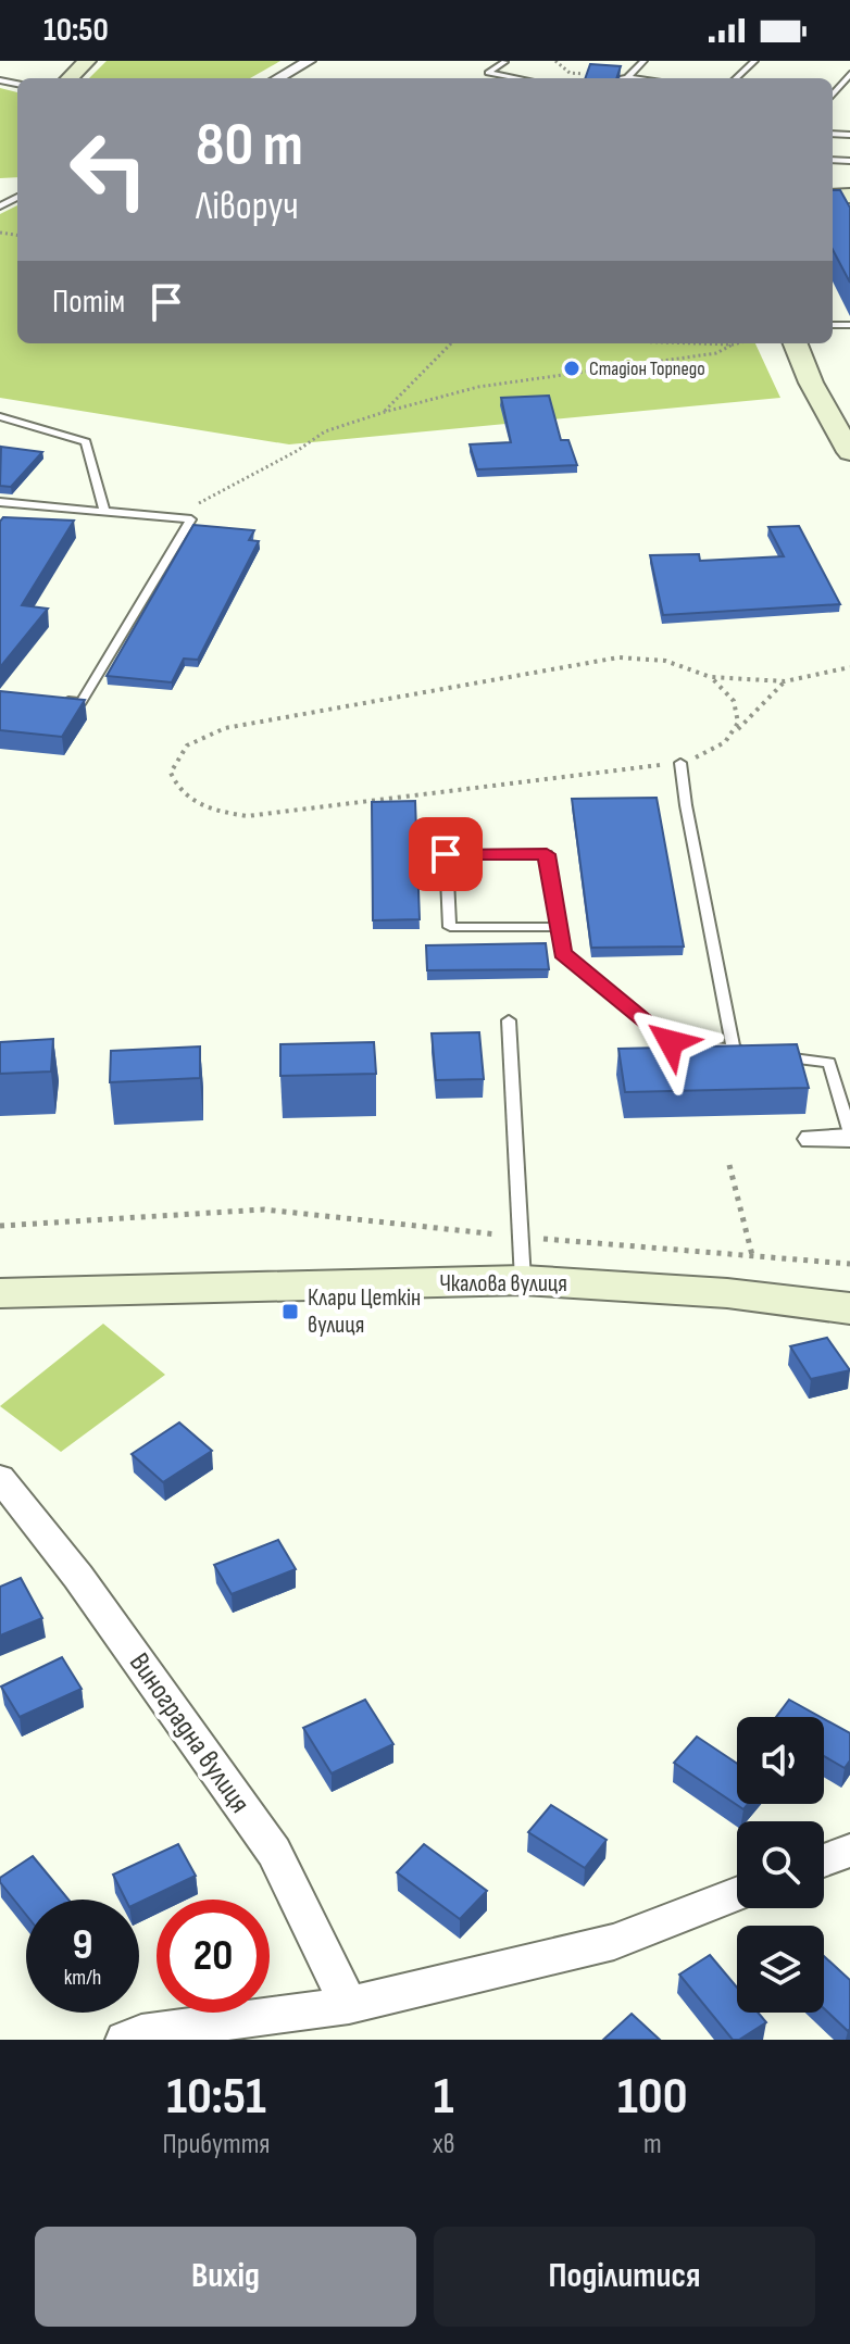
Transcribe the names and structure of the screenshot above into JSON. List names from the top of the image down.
{
  "streets": {
    "main road": ["Чкалова вулиця"],
    "street": ["Виноградна вулиця"]
  },
  "places": {
    "other": ["Стадіон Торпедо"],
    "transit": ["Клари Цеткін вулиця"]
  },
  "page": {
    "status": "10:50",
    "turn": ["80 m", "Ліворуч"],
    "then": "Потім",
    "speed": "9 km/h",
    "limit": "20",
    "eta": [
      "10:51",
      "Прибуття",
      "1",
      "хв",
      "100",
      "m"
    ],
    "buttons": ["Вихід", "Поділитися"]
  }
}
